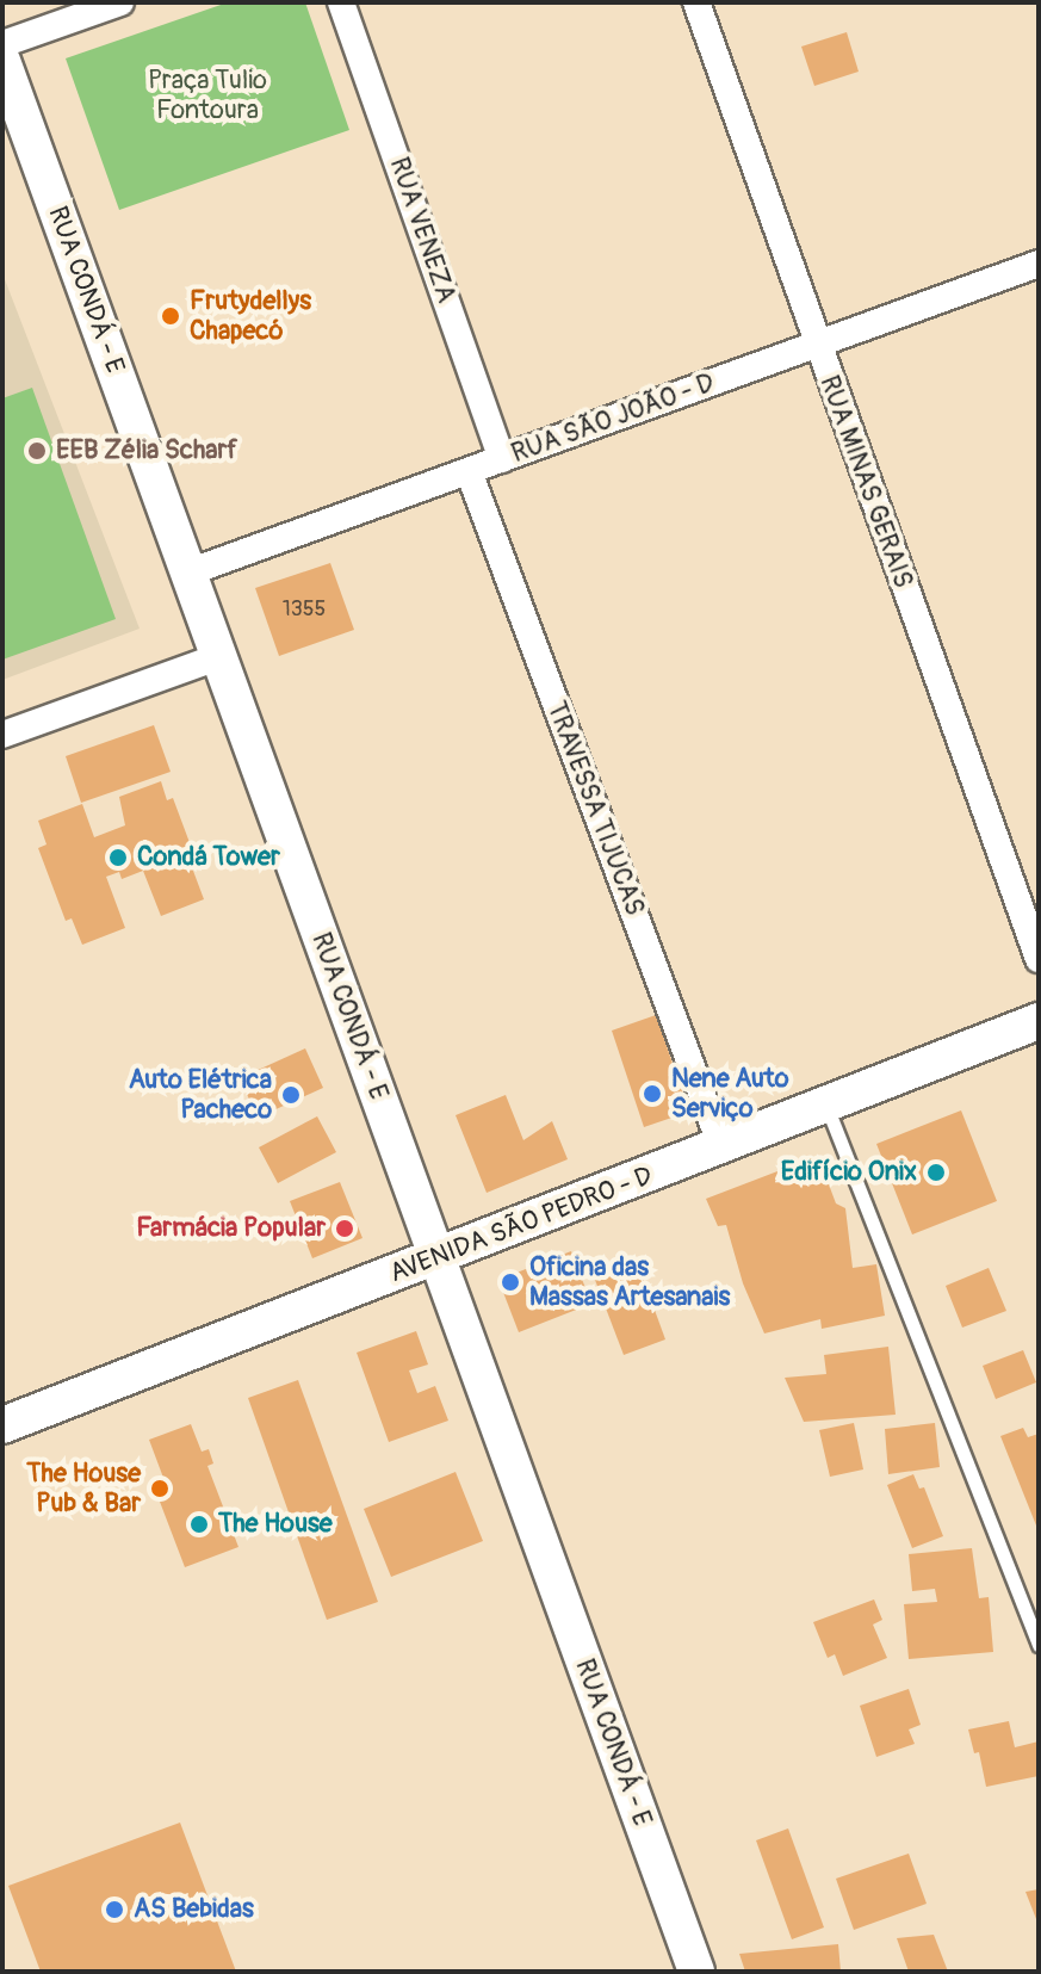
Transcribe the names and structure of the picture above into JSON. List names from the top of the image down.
{
  "streets": {
    "street": [
      "RUA VENEZA",
      "RUA CONDÁ - E",
      "RUA SÃO JOÃO - D",
      "RUA MINAS GERAIS",
      "TRAVESSA TIJUCAS",
      "AVENIDA SÃO PEDRO - D"
    ]
  },
  "crossings": [
    ["RUA VENEZA", "RUA SÃO JOÃO - D"],
    ["RUA CONDÁ - E", "RUA SÃO JOÃO - D"],
    ["RUA CONDÁ - E", "AVENIDA SÃO PEDRO - D"],
    ["RUA SÃO JOÃO - D", "RUA MINAS GERAIS"],
    ["RUA SÃO JOÃO - D", "TRAVESSA TIJUCAS"],
    ["TRAVESSA TIJUCAS", "AVENIDA SÃO PEDRO - D"]
  ],
  "parks": ["Praça Tulio Fontoura"],
  "places": [
    "Frutydellys Chapecó",
    "EEB Zélia Scharf",
    "Condá Tower",
    "Nene Auto Serviço",
    "Auto Elétrica Pacheco",
    "Edifício Onix",
    "Farmácia Popular",
    "Oficina das Massas Artesanais",
    "The House Pub & Bar",
    "The House",
    "AS Bebidas"
  ],
  "house_numbers": ["1355"]
}
